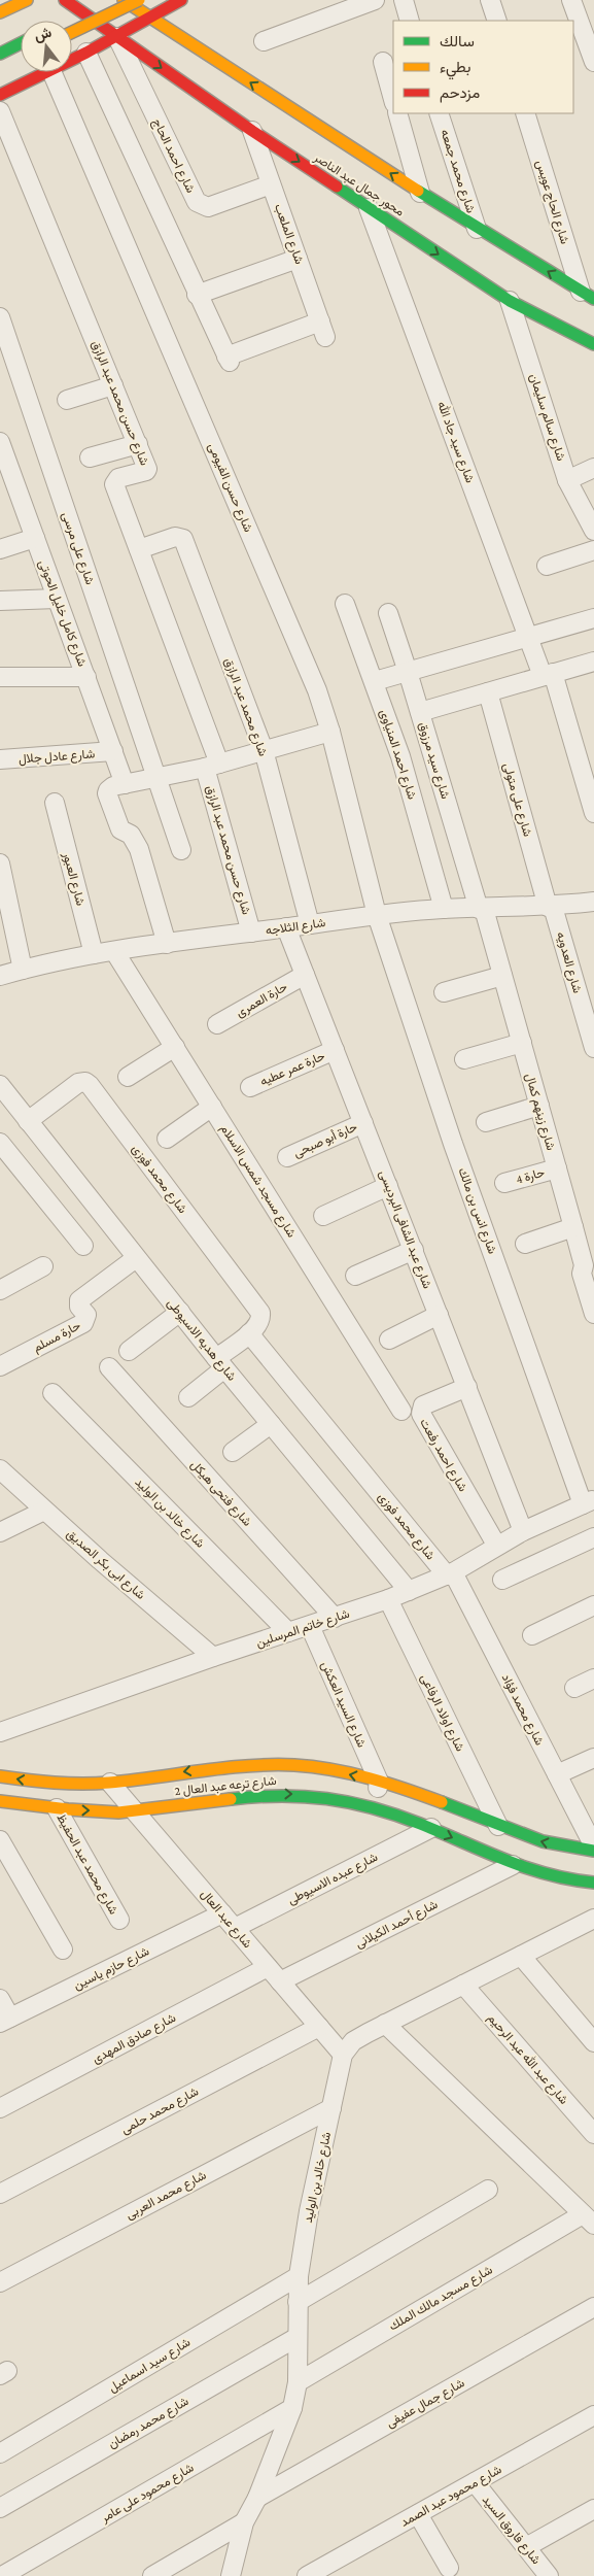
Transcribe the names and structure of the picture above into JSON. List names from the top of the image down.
{
  "streets": {
    "street": [
      "شارع احمد الحاج",
      "شارع محمد جمعه",
      "محور جمال عبد الناصر",
      "شارع الحاج عويس",
      "شارع الملعب",
      "شارع حسن محمد عبد الرازق",
      "شارع سالم سليمان",
      "شارع سيد جاد الله",
      "شارع حسن الفيومى",
      "شارع على مرسى",
      "شارع كامل خليل الحوتى",
      "شارع محمد عبد الرازق",
      "شارع احمد المنياوى",
      "شارع عادل جلال",
      "شارع سيد مرزوق",
      "شارع على متولى",
      "شارع العبور",
      "شارع الثلاجه",
      "شارع العدويه",
      "حارة العمرى",
      "حارة عمر عطيه",
      "شارع زينهم كمال",
      "حارة أبو صبحى",
      "حارة 4",
      "شارع محمد فوزى",
      "شارع مسجد شمس الاسلام",
      "شارع انس بن مالك",
      "شارع عبد الشافى البرديسى",
      "حارة مسلم",
      "شارع هديه الاسيوطى",
      "شارع احمد رفعت",
      "شارع فتحى هيكل",
      "شارع خالد بن الوليد",
      "شارع ابى بكر الصديق",
      "شارع خاتم المرسلين",
      "شارع السيد العكش",
      "شارع محمد فؤاد",
      "شارع اولاد الرفاعى",
      "شارع ترعه عبد العال 2",
      "شارع محمد عبد الحفيظ",
      "شارع عبده الاسيوطى",
      "شارع عبد العال",
      "شارع أحمد الكيلانى",
      "شارع حازم ياسين",
      "شارع صادق المهدى",
      "شارع عبد الله عبد الرحيم",
      "شارع محمد حلمى",
      "شارع محمد العربى",
      "شارع مسجد مالك الملك",
      "شارع سيد اسماعيل",
      "شارع جمال عفيفى",
      "شارع محمد رمضان",
      "شارع محمود على عامر",
      "شارع محمود عبد الصمد",
      "شارع فاروق السيد"
    ]
  },
  "crossings": [
    ["شارع احمد الحاج", "محور جمال عبد الناصر"],
    ["شارع احمد الحاج", "شارع الملعب"],
    ["شارع محمد جمعه", "محور جمال عبد الناصر"],
    ["محور جمال عبد الناصر", "شارع الحاج عويس"],
    ["محور جمال عبد الناصر", "شارع الملعب"],
    ["محور جمال عبد الناصر", "شارع سالم سليمان"],
    ["محور جمال عبد الناصر", "شارع سيد جاد الله"],
    ["شارع حسن محمد عبد الرازق", "شارع محمد عبد الرازق"],
    ["شارع حسن محمد عبد الرازق", "شارع الثلاجه"],
    ["شارع حسن الفيومى", "شارع الثلاجه"],
    ["شارع حسن الفيومى", "شارع انس بن مالك"],
    ["شارع كامل خليل الحوتى", "شارع عادل جلال"],
    ["شارع محمد عبد الرازق", "شارع الثلاجه"],
    ["شارع احمد المنياوى", "شارع الثلاجه"],
    ["شارع سيد مرزوق", "شارع الثلاجه"],
    ["شارع سيد مرزوق", "شارع زينهم كمال"],
    ["شارع على متولى", "شارع الثلاجه"],
    ["شارع على متولى", "شارع العدويه"],
    ["شارع العبور", "شارع الثلاجه"],
    ["شارع الثلاجه", "شارع العدويه"],
    ["شارع الثلاجه", "شارع زينهم كمال"],
    ["شارع الثلاجه", "شارع مسجد شمس الاسلام"],
    ["شارع الثلاجه", "شارع انس بن مالك"],
    ["شارع الثلاجه", "شارع عبد الشافى البرديسى"],
    ["حارة العمرى", "شارع عبد الشافى البرديسى"],
    ["حارة عمر عطيه", "شارع عبد الشافى البرديسى"],
    ["شارع زينهم كمال", "حارة 4"],
    ["حارة أبو صبحى", "شارع عبد الشافى البرديسى"],
    ["شارع محمد فوزى", "شارع هديه الاسيوطى"],
    ["شارع محمد فوزى", "شارع خاتم المرسلين"],
    ["شارع محمد فوزى", "شارع محمد فؤاد"],
    ["شارع انس بن مالك", "شارع خاتم المرسلين"],
    ["شارع عبد الشافى البرديسى", "شارع احمد رفعت"],
    ["شارع عبد الشافى البرديسى", "شارع خاتم المرسلين"],
    ["حارة مسلم", "شارع هديه الاسيوطى"],
    ["شارع هديه الاسيوطى", "شارع خاتم المرسلين"],
    ["شارع احمد رفعت", "شارع خاتم المرسلين"],
    ["شارع فتحى هيكل", "شارع خاتم المرسلين"],
    ["شارع خالد بن الوليد", "شارع خاتم المرسلين"],
    ["شارع خالد بن الوليد", "شارع عبد العال"],
    ["شارع خالد بن الوليد", "شارع محمد العربى"],
    ["شارع خالد بن الوليد", "شارع مسجد مالك الملك"],
    ["شارع خالد بن الوليد", "شارع سيد اسماعيل"],
    ["شارع خالد بن الوليد", "شارع جمال عفيفى"],
    ["شارع خالد بن الوليد", "شارع محمد رمضان"],
    ["شارع خالد بن الوليد", "شارع محمود على عامر"],
    ["شارع ابى بكر الصديق", "شارع خاتم المرسلين"],
    ["شارع خاتم المرسلين", "شارع السيد العكش"],
    ["شارع خاتم المرسلين", "شارع محمد فؤاد"],
    ["شارع خاتم المرسلين", "شارع اولاد الرفاعى"],
    ["شارع السيد العكش", "شارع ترعه عبد العال 2"],
    ["شارع محمد فؤاد", "شارع ترعه عبد العال 2"],
    ["شارع اولاد الرفاعى", "شارع ترعه عبد العال 2"],
    ["شارع ترعه عبد العال 2", "شارع محمد عبد الحفيظ"],
    ["شارع ترعه عبد العال 2", "شارع عبده الاسيوطى"],
    ["شارع ترعه عبد العال 2", "شارع عبد العال"],
    ["شارع ترعه عبد العال 2", "شارع أحمد الكيلانى"],
    ["شارع عبده الاسيوطى", "شارع عبد العال"],
    ["شارع عبد العال", "شارع أحمد الكيلانى"],
    ["شارع عبد العال", "شارع حازم ياسين"],
    ["شارع عبد العال", "شارع صادق المهدى"],
    ["شارع عبد العال", "شارع محمد حلمى"],
    ["شارع محمود عبد الصمد", "شارع فاروق السيد"]
  ],
  "legend": ["سالك", "بطيء", "مزدحم"],
  "north": "top"
}
